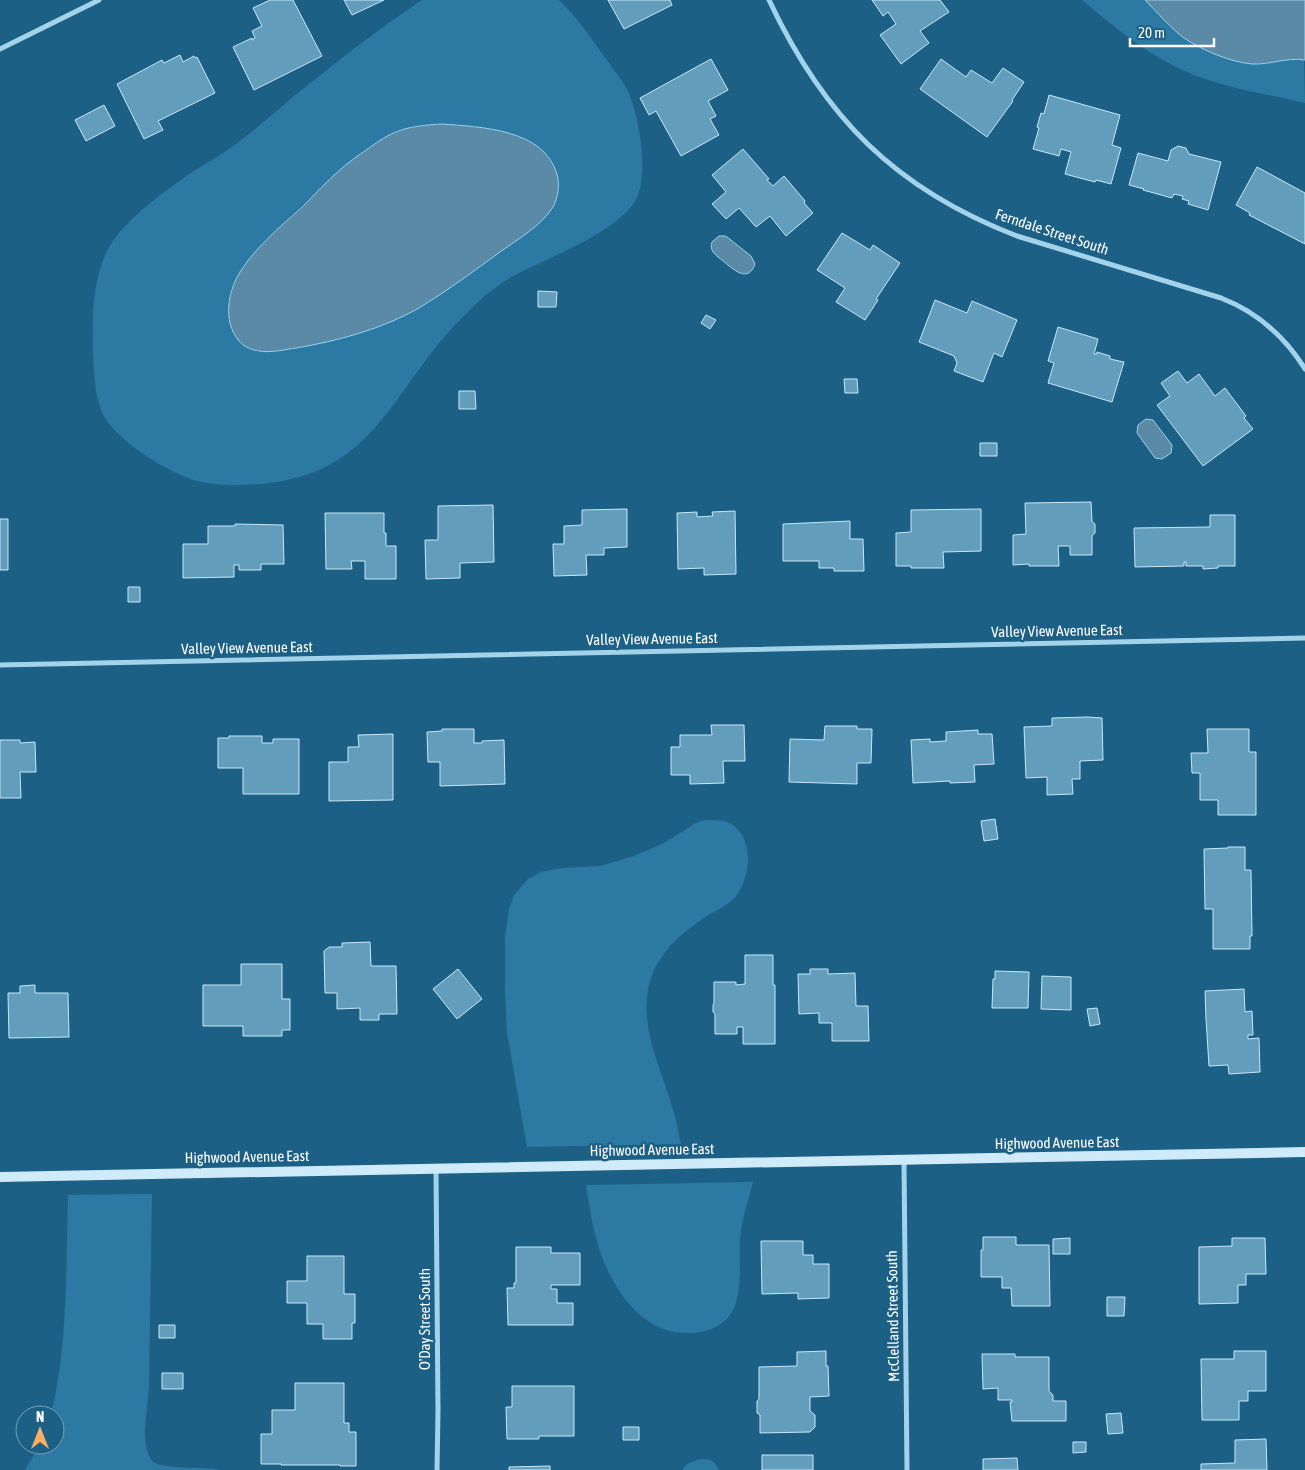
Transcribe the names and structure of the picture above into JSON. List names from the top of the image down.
{
  "streets": {
    "street": [
      "Ferndale Street South",
      "Valley View Avenue East",
      "Highwood Avenue East",
      "McClelland Street South",
      "O'Day Street South"
    ]
  },
  "crossings": [
    ["Highwood Avenue East", "McClelland Street South"],
    ["Highwood Avenue East", "O'Day Street South"]
  ],
  "scale_bar": "20 m",
  "north": "top"
}
